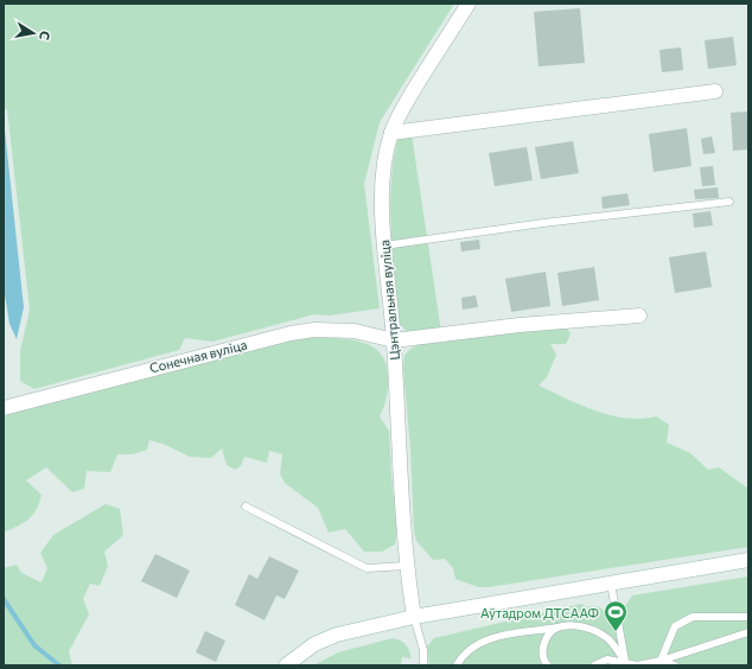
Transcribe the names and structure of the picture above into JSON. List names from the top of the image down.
{
  "streets": {
    "street": ["Цэнтральная вуліца", "Сонечная вуліца"]
  },
  "crossings": [
    ["Цэнтральная вуліца", "Сонечная вуліца"]
  ],
  "places": {
    "sports": ["Аўтадром ДТСААФ"]
  },
  "north": "right"
}
